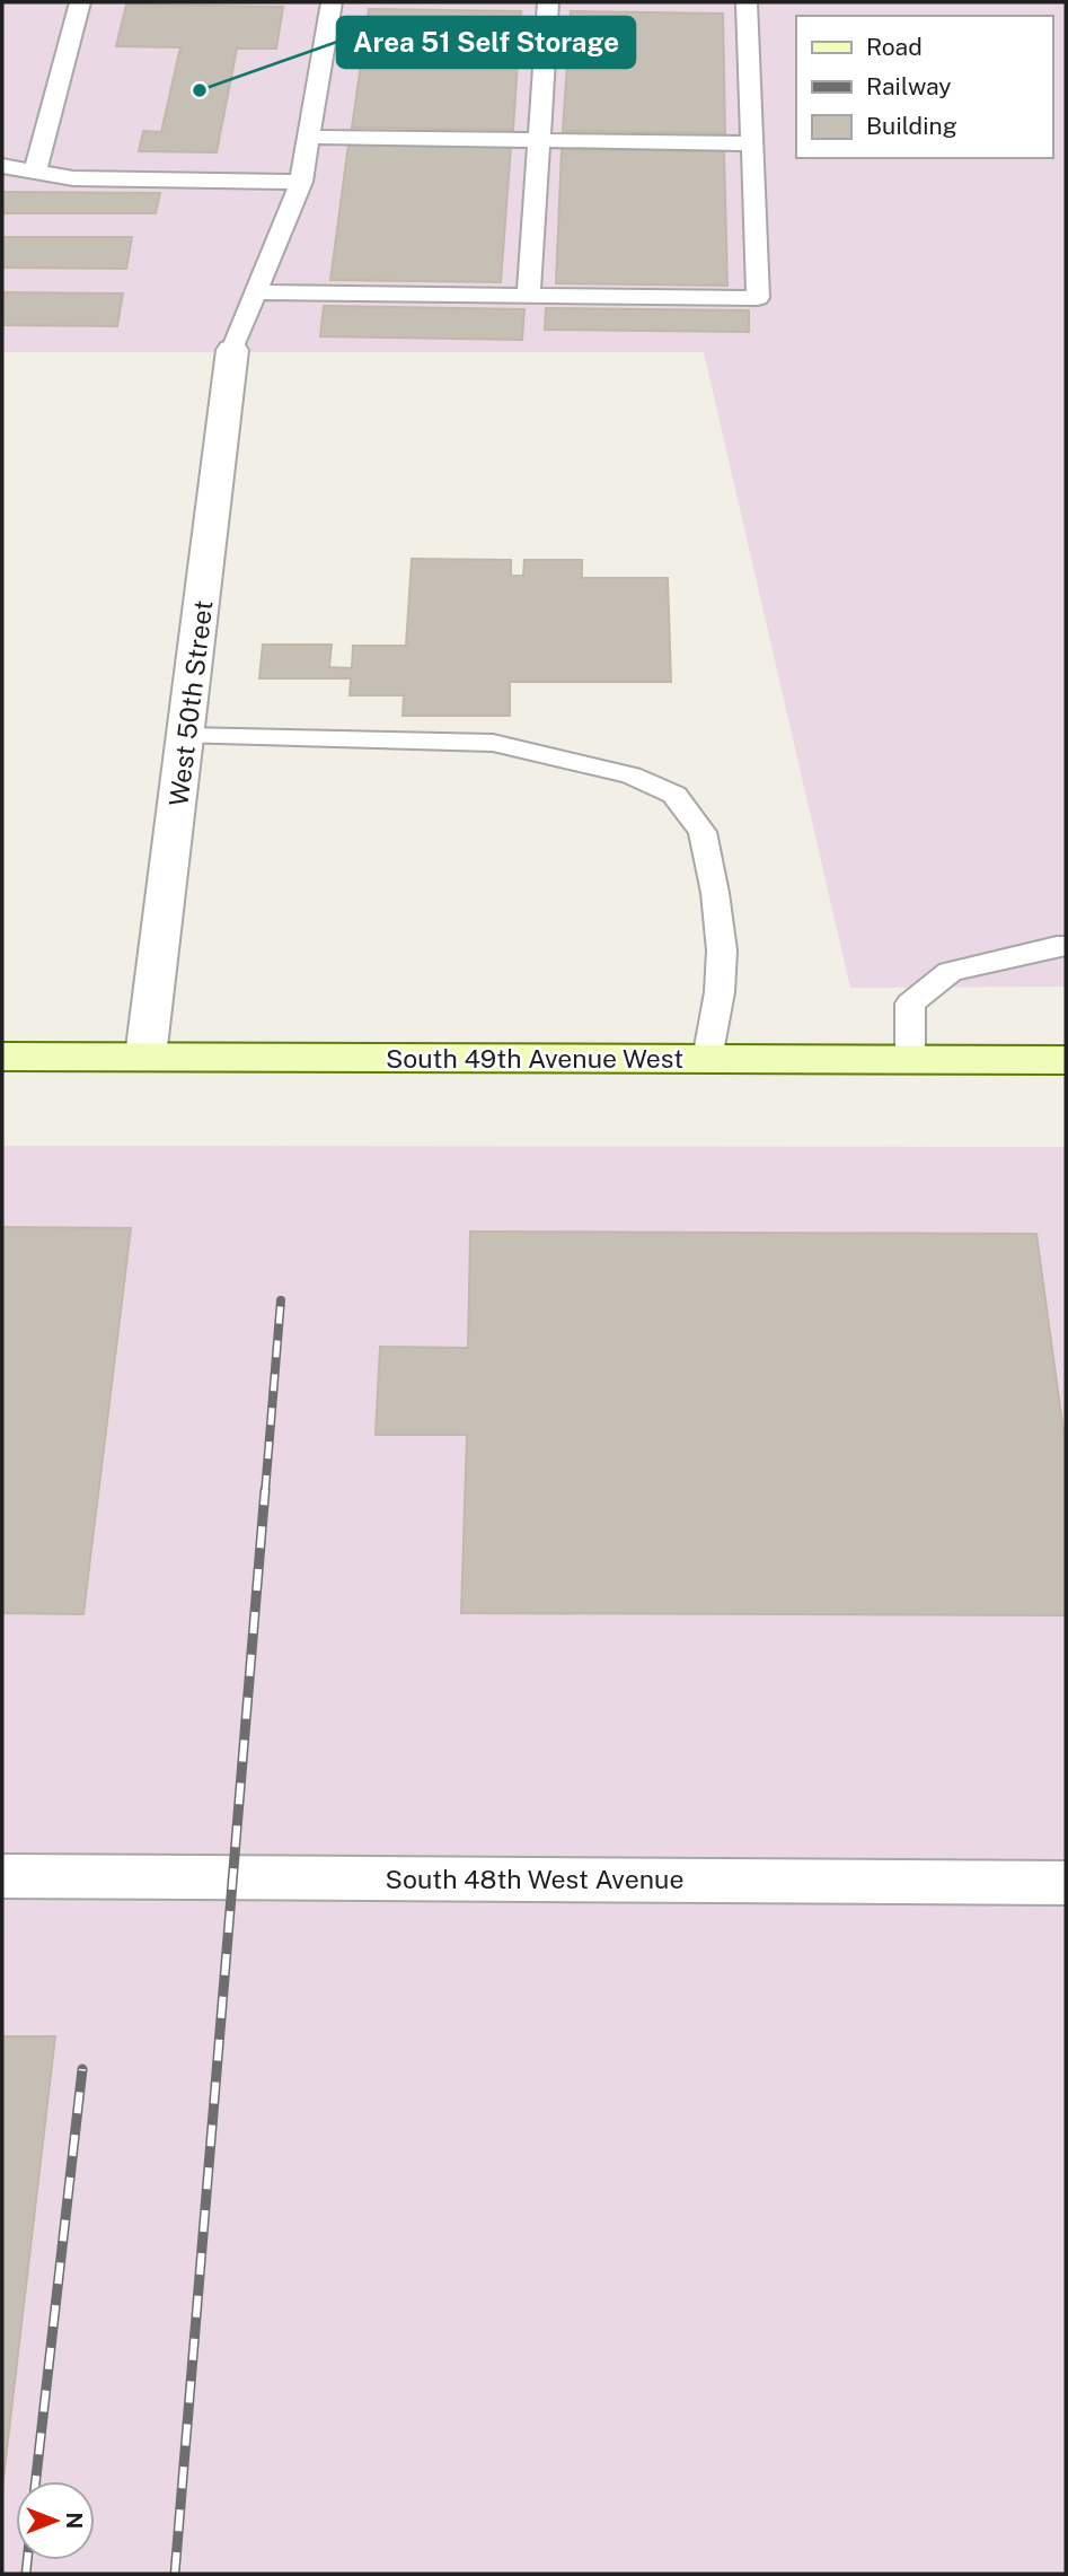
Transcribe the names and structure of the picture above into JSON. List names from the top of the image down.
{
  "streets": {
    "street": ["West 50th Street", "South 49th Avenue West", "South 48th West Avenue"]
  },
  "crossings": [
    ["West 50th Street", "South 49th Avenue West"]
  ],
  "places": ["Area 51 Self Storage"],
  "legend": ["Road", "Railway", "Building"],
  "north": "right"
}
